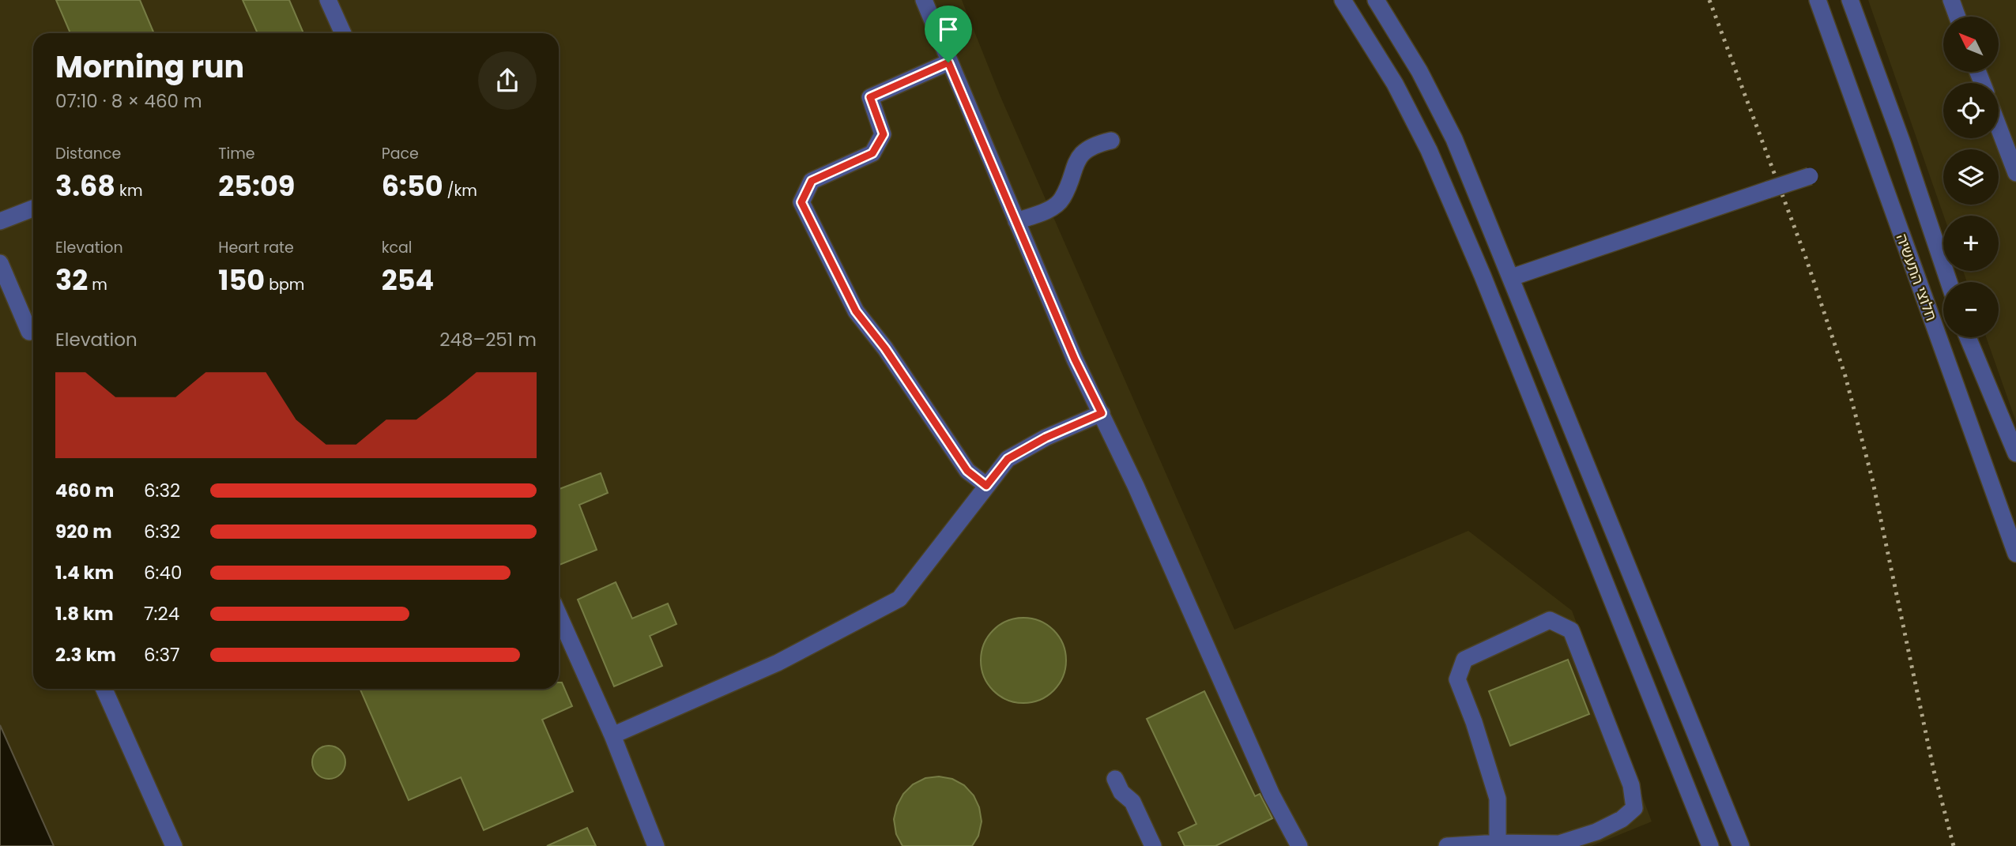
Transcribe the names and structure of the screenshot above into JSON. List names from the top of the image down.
{
  "streets": {
    "street": ["חלוצי התעשיה"]
  },
  "north": "top left",
  "page": {
    "map_buttons": ["+", "−"],
    "heading": ["Morning run", "07:10 · 8 × 460 m"],
    "stats": [
      ["Distance", "3.68 km"],
      ["Time", "25:09"],
      ["Pace", "6:50 /km"],
      ["Elevation", "32 m"],
      ["Heart rate", "150 bpm"],
      ["kcal", "254"]
    ],
    "chart": ["Elevation", "248–251 m"],
    "list": [
      {
        "name": "460 m",
        "note": "6:32"
      },
      {
        "name": "920 m",
        "note": "6:32"
      },
      {
        "name": "1.4 km",
        "note": "6:40"
      },
      {
        "name": "1.8 km",
        "note": "7:24"
      },
      {
        "name": "2.3 km",
        "note": "6:37"
      }
    ]
  }
}
